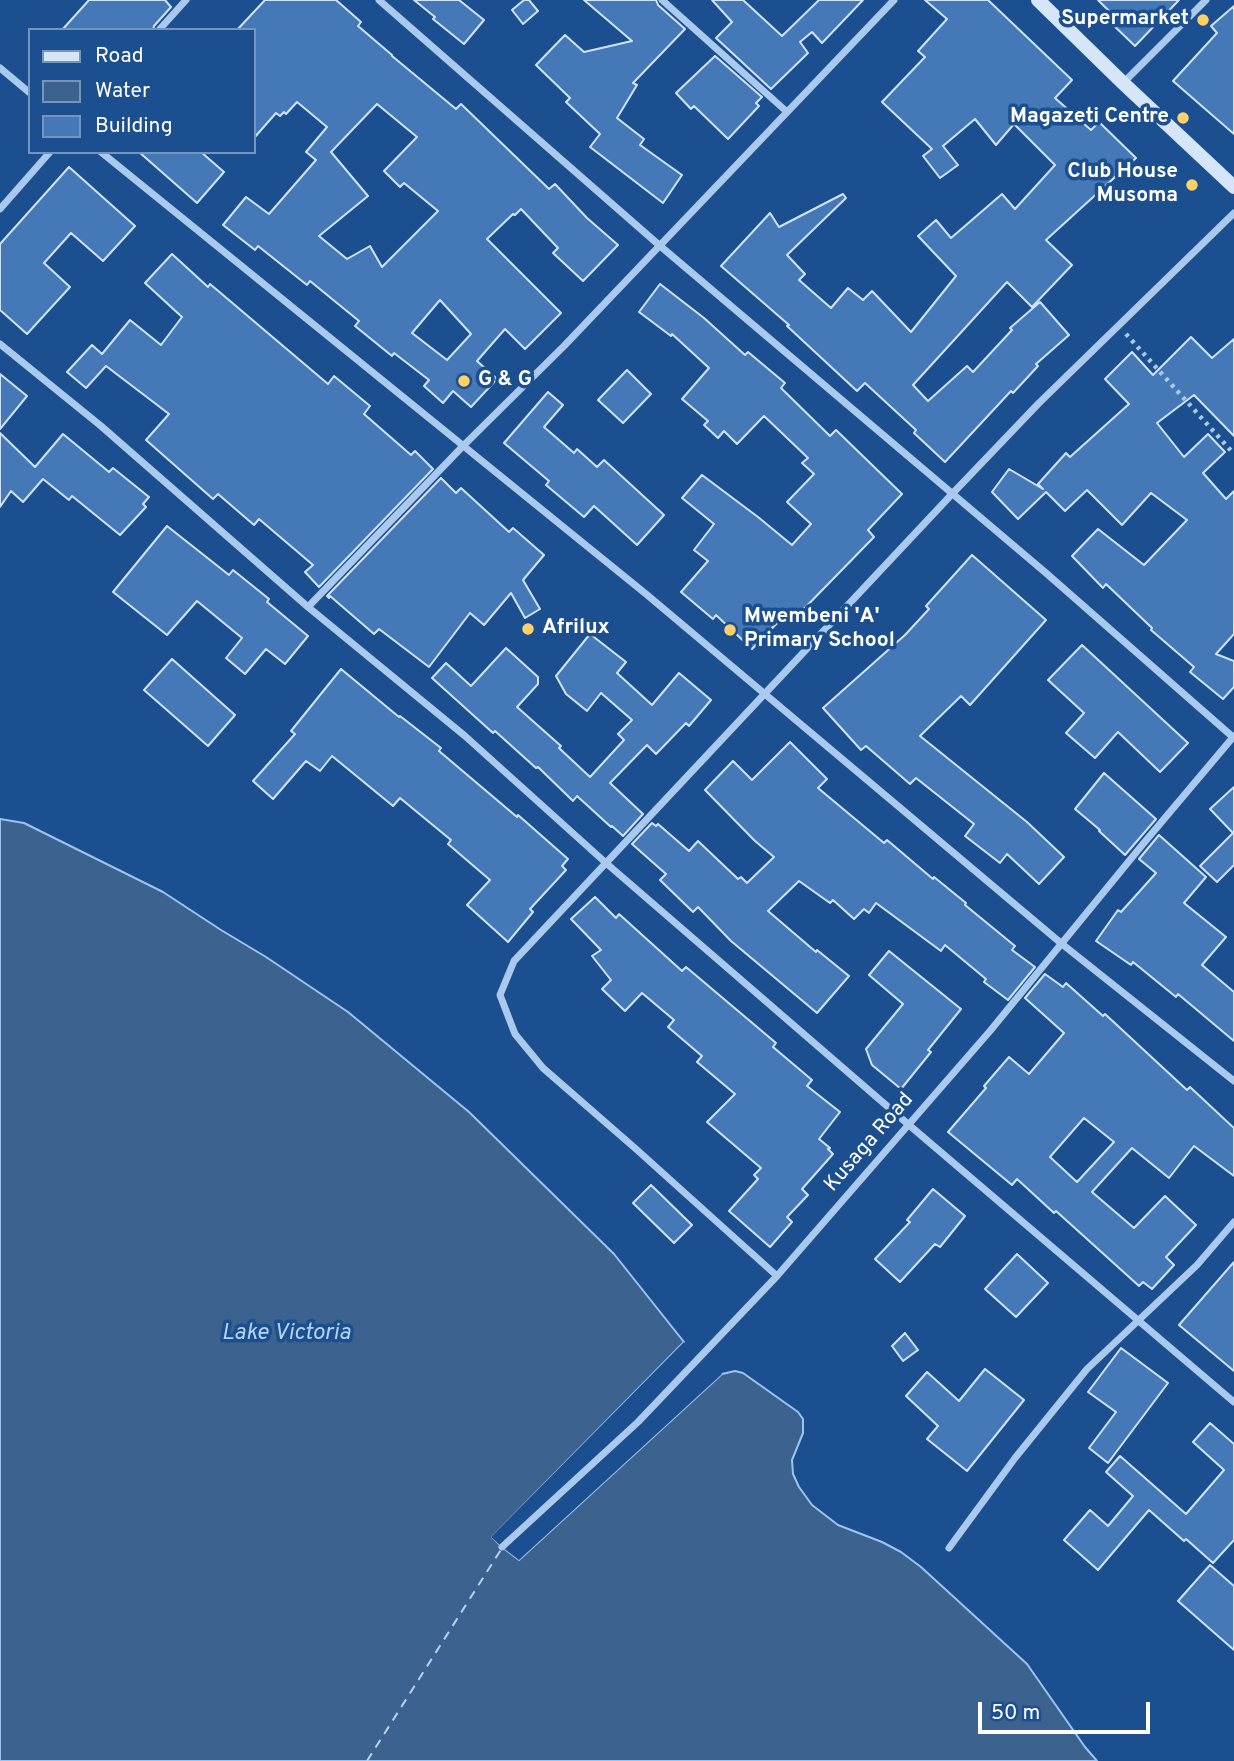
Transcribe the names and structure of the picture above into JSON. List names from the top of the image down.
{
  "streets": {
    "street": ["Kusaga Road"]
  },
  "water": ["Lake Victoria"],
  "places": [
    "Supermarket",
    "Magazeti Centre",
    "Club House Musoma",
    "G & G",
    "Afrilux",
    "Mwembeni 'A' Primary School"
  ],
  "legend": ["Road", "Water", "Building"],
  "scale_bar": "50 m"
}
